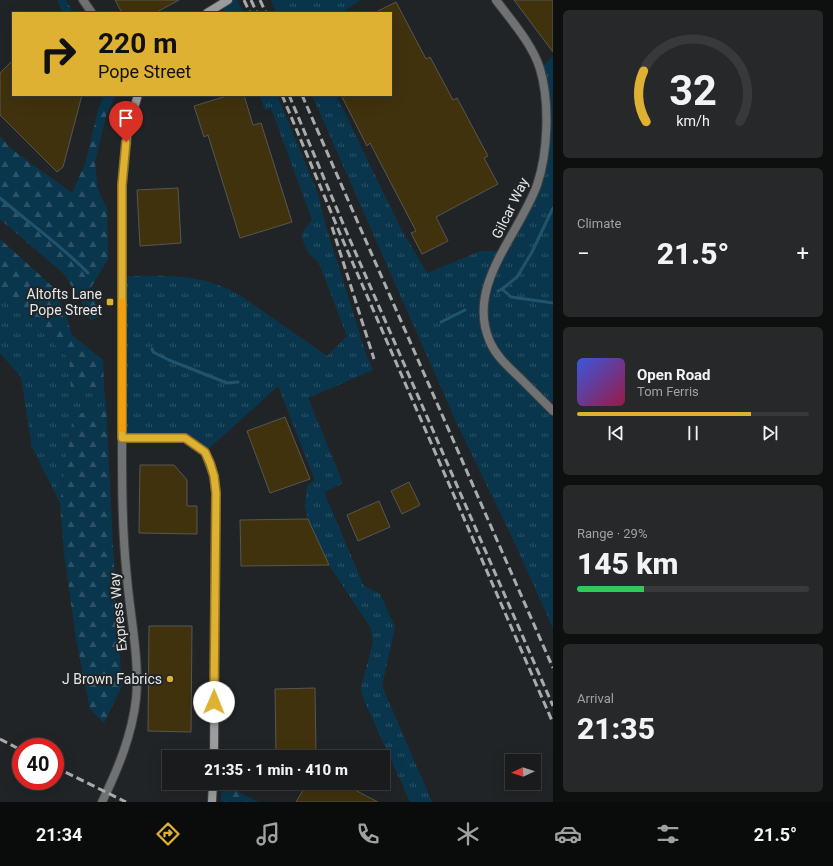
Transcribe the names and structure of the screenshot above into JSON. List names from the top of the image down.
{
  "streets": {
    "street": ["Gilcar Way", "Express Way"]
  },
  "places": {
    "transit": ["Altofts Lane Pope Street"],
    "other": ["J Brown Fabrics"]
  },
  "north": "left",
  "page": {
    "turn": ["220 m", "Pope Street"],
    "tile": [
      "Climate",
      ["Range · 29%", "145 km"],
      ["Arrival", "21:35"]
    ],
    "heat": ["−", "21.5°", "+"],
    "song": ["Open Road", "Tom Ferris"],
    "limit": "40",
    "trip": "21:35 · 1 min · 410 m",
    "tabs": ["21:34", "21.5°"],
    "gauge": ["32", "km/h"]
  }
}
